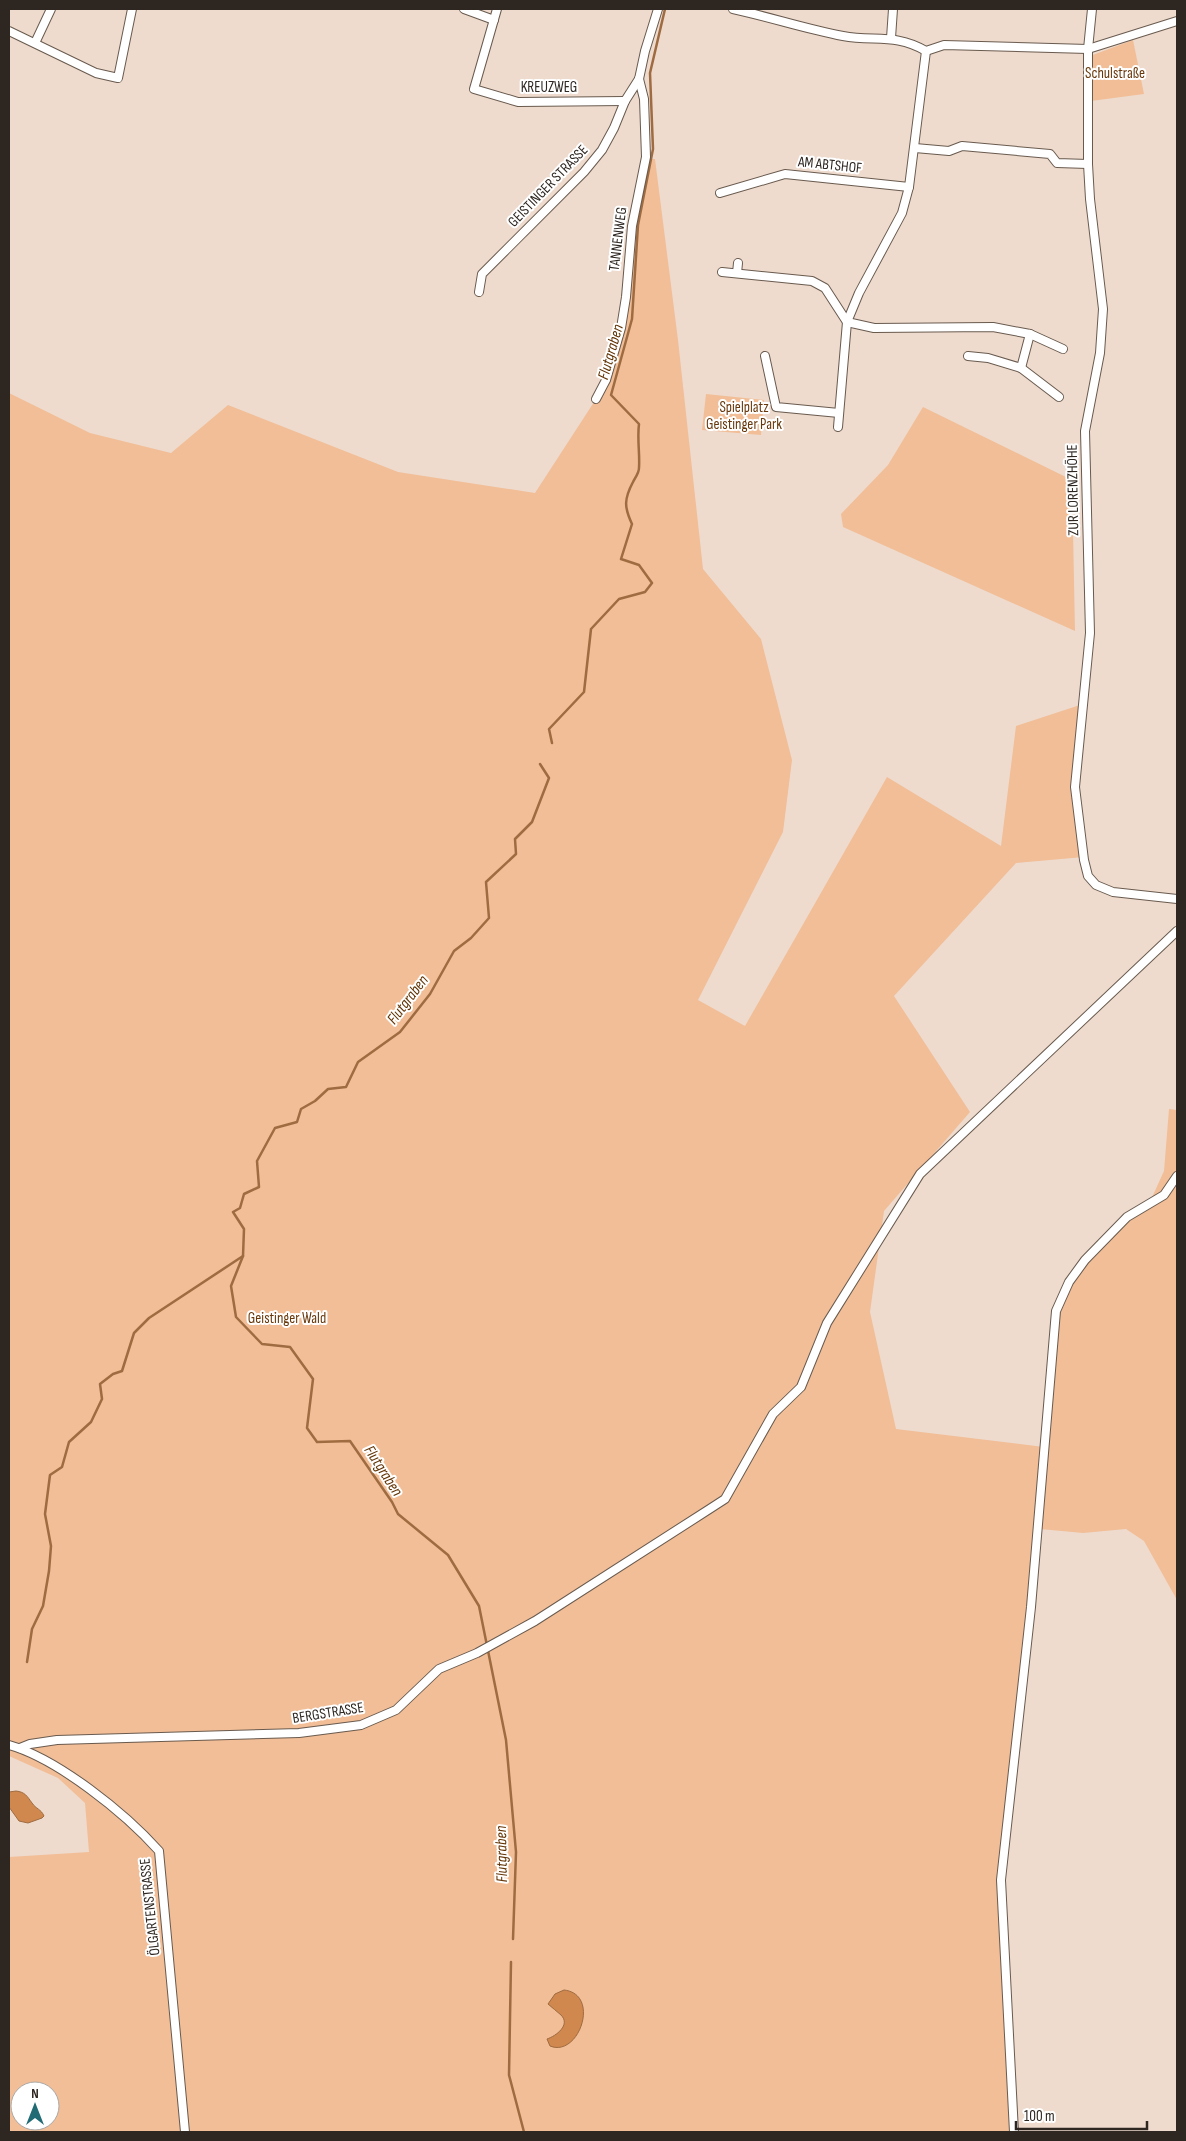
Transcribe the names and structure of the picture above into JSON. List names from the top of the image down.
{
  "streets": {
    "street": [
      "KREUZWEG",
      "AM ABTSHOF",
      "GEISTINGER STRASSE",
      "TANNENWEG",
      "ZUR LORENZHÖHE",
      "BERGSTRASSE",
      "ÖLGARTENSTRASSE"
    ]
  },
  "crossings": [
    ["KREUZWEG", "GEISTINGER STRASSE"],
    ["GEISTINGER STRASSE", "TANNENWEG"],
    ["BERGSTRASSE", "ÖLGARTENSTRASSE"]
  ],
  "water": ["Flutgraben"],
  "parks": ["Schulstraße", "Spielplatz Geistinger Park", "Geistinger Wald"],
  "scale_bar": "100 m",
  "north": "top"
}
